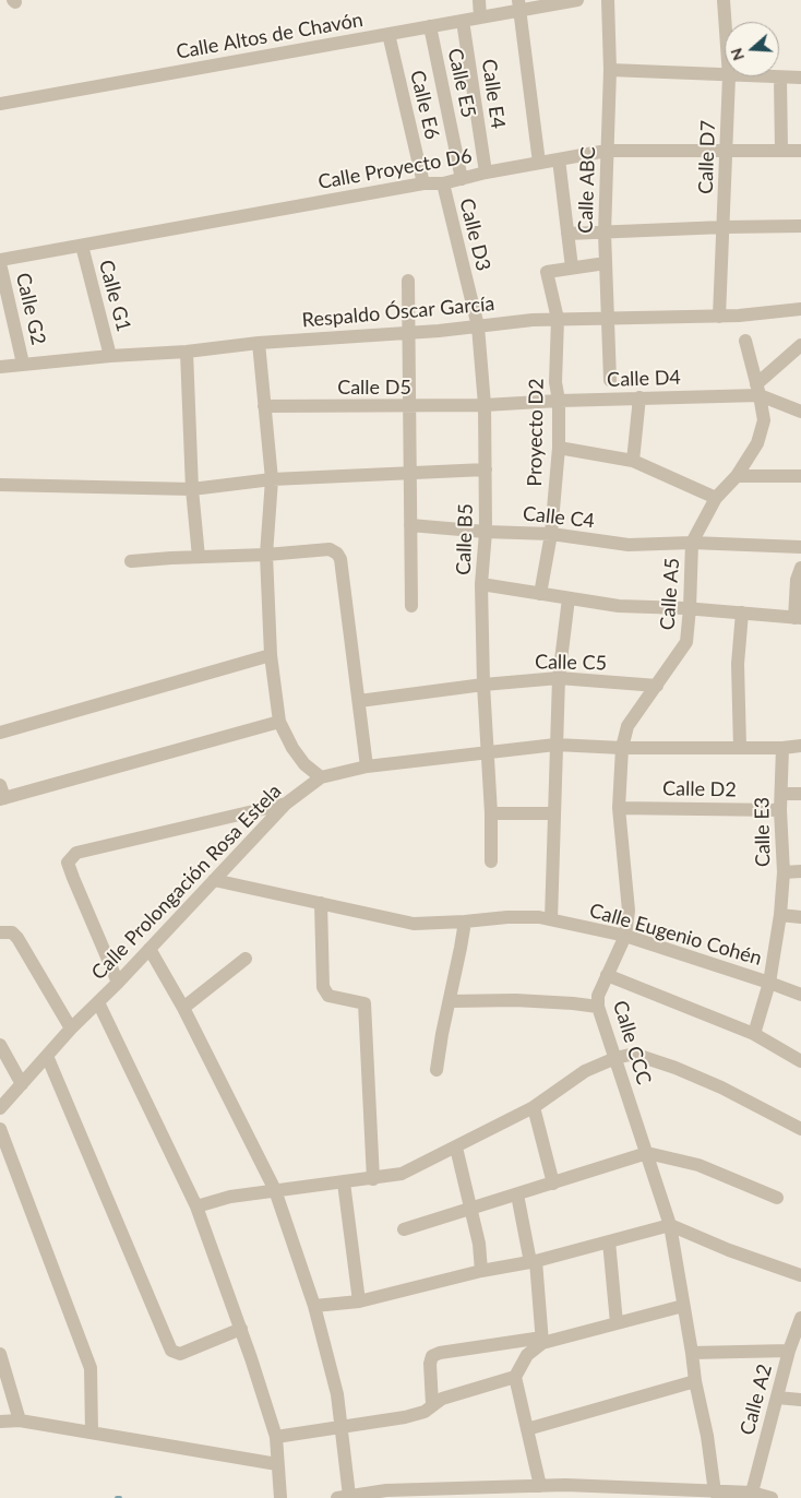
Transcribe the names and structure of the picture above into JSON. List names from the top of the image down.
{
  "streets": {
    "street": [
      "Calle Altos de Chavón",
      "Calle E5",
      "Calle E4",
      "Calle E6",
      "Calle D7",
      "Calle Proyecto D6",
      "Calle ABC",
      "Calle D3",
      "Calle G1",
      "Calle G2",
      "Respaldo Óscar García",
      "Calle D4",
      "Calle D5",
      "Proyecto D2",
      "Calle C4",
      "Calle B5",
      "Calle A5",
      "Calle C5",
      "Calle D2",
      "Calle E3",
      "Calle Prolongación Rosa Estela",
      "Calle Eugenio Cohén",
      "Calle CCC",
      "Calle A2"
    ]
  },
  "crossings": [
    ["Calle Altos de Chavón", "Calle E5"],
    ["Calle Altos de Chavón", "Calle E4"],
    ["Calle Altos de Chavón", "Calle E6"],
    ["Calle E5", "Calle Proyecto D6"],
    ["Calle E4", "Calle Proyecto D6"],
    ["Calle E6", "Calle Proyecto D6"],
    ["Calle D7", "Calle Proyecto D6"],
    ["Calle D7", "Respaldo Óscar García"],
    ["Calle Proyecto D6", "Calle ABC"],
    ["Calle Proyecto D6", "Calle D3"],
    ["Calle Proyecto D6", "Calle G1"],
    ["Calle Proyecto D6", "Calle G2"],
    ["Calle ABC", "Respaldo Óscar García"],
    ["Calle D3", "Respaldo Óscar García"],
    ["Calle D3", "Calle B5"],
    ["Calle G1", "Respaldo Óscar García"],
    ["Calle G2", "Respaldo Óscar García"],
    ["Respaldo Óscar García", "Proyecto D2"],
    ["Respaldo Óscar García", "Calle B5"],
    ["Calle D4", "Calle D5"],
    ["Calle D4", "Proyecto D2"],
    ["Calle D4", "Calle B5"],
    ["Calle D4", "Calle A5"],
    ["Calle D5", "Calle B5"],
    ["Proyecto D2", "Calle C4"],
    ["Calle C4", "Calle B5"],
    ["Calle C4", "Calle A5"],
    ["Calle B5", "Calle C5"],
    ["Calle B5", "Calle Prolongación Rosa Estela"],
    ["Calle A5", "Calle C5"],
    ["Calle A5", "Calle D2"],
    ["Calle A5", "Calle Prolongación Rosa Estela"],
    ["Calle A5", "Calle CCC"],
    ["Calle D2", "Calle E3"],
    ["Calle D2", "Calle CCC"],
    ["Calle E3", "Calle Prolongación Rosa Estela"],
    ["Calle E3", "Calle Eugenio Cohén"],
    ["Calle Prolongación Rosa Estela", "Calle Eugenio Cohén"],
    ["Calle Eugenio Cohén", "Calle CCC"]
  ],
  "north": "left"
}
